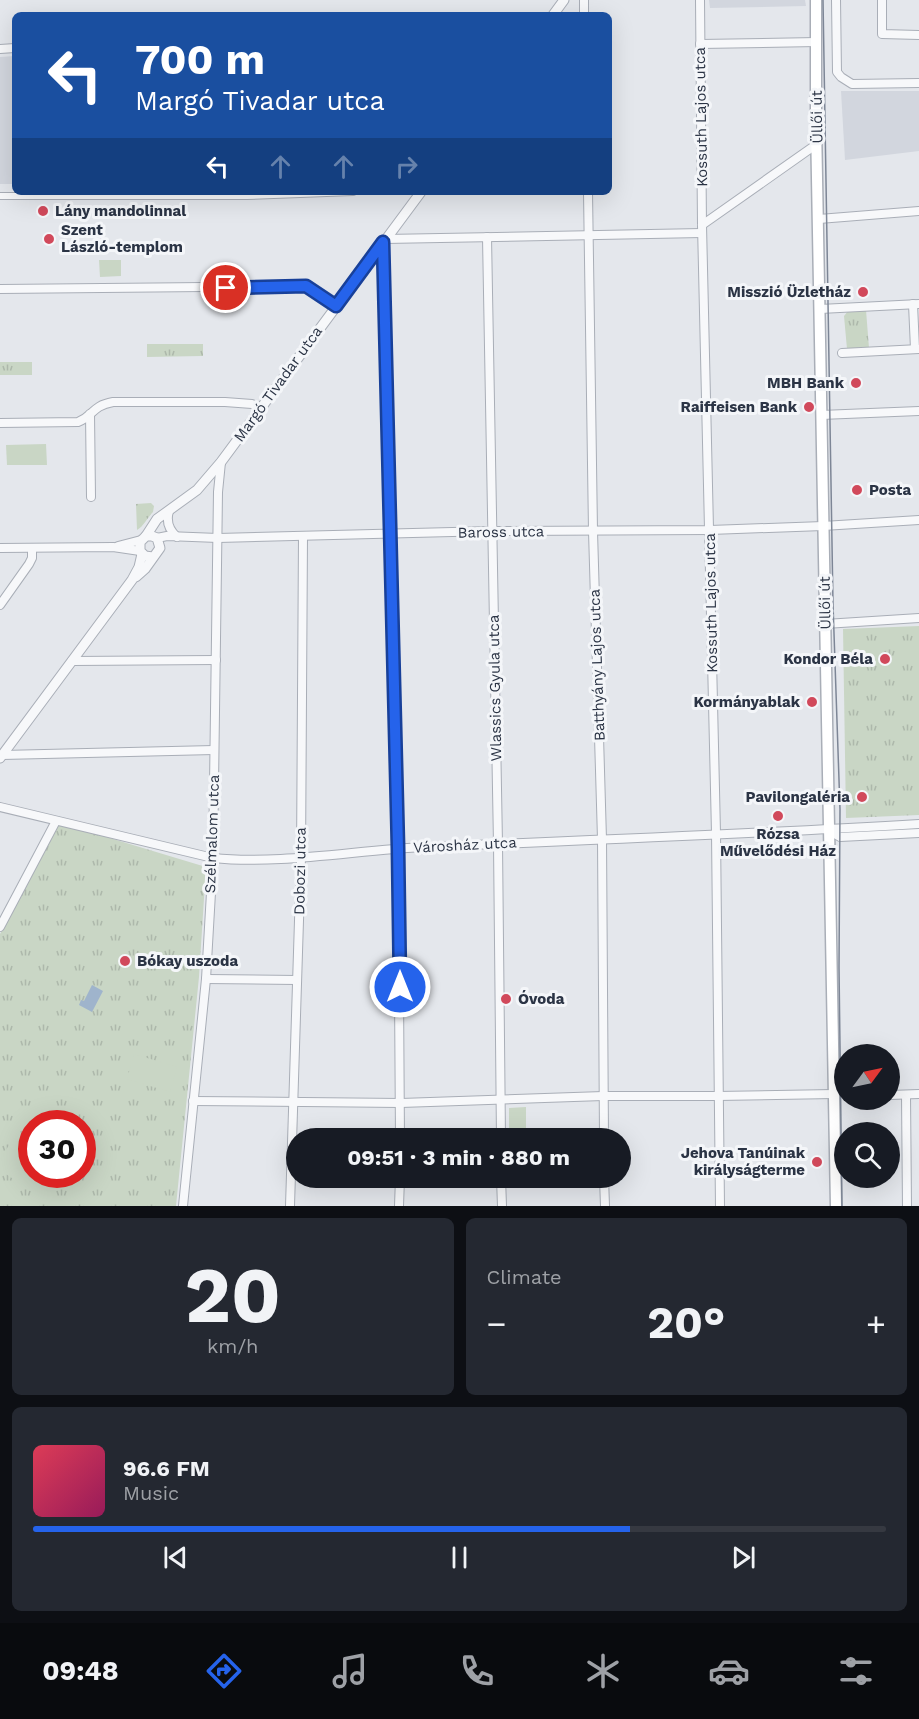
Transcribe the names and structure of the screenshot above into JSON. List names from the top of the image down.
{
  "streets": {
    "main road": ["Üllői út"],
    "street": [
      "Kossuth Lajos utca",
      "Margó Tivadar utca",
      "Baross utca",
      "Batthyány Lajos utca",
      "Wlassics Gyula utca",
      "Szélmalom utca",
      "Városház utca",
      "Dobozi utca"
    ]
  },
  "crossings": [
    ["Kossuth Lajos utca", "Baross utca"],
    ["Kossuth Lajos utca", "Városház utca"],
    ["Üllői út", "Baross utca"],
    ["Üllői út", "Városház utca"],
    ["Margó Tivadar utca", "Baross utca"],
    ["Margó Tivadar utca", "Szélmalom utca"],
    ["Baross utca", "Batthyány Lajos utca"],
    ["Baross utca", "Wlassics Gyula utca"],
    ["Baross utca", "Szélmalom utca"],
    ["Baross utca", "Dobozi utca"],
    ["Batthyány Lajos utca", "Városház utca"],
    ["Wlassics Gyula utca", "Városház utca"],
    ["Szélmalom utca", "Városház utca"],
    ["Városház utca", "Dobozi utca"]
  ],
  "places": [
    "Lány mandolinnal",
    "Szent László-templom",
    "Misszió Üzletház",
    "MBH Bank",
    "Raiffeisen Bank",
    "Posta",
    "Kondor Béla",
    "Kormányablak",
    "Pavilongaléria",
    "Rózsa Művelődési Ház",
    "Bókay uszoda",
    "Óvoda",
    "Jehova Tanúinak királyságterme"
  ],
  "north": "top right",
  "page": {
    "turn": ["700 m", "Margó Tivadar utca"],
    "limit": "30",
    "trip": "09:51 · 3 min · 880 m",
    "tile": [
      ["20", "km/h"],
      "Climate"
    ],
    "heat": ["−", "20°", "+"],
    "song": ["96.6 FM", "Music"],
    "tabs": "09:48"
  }
}
